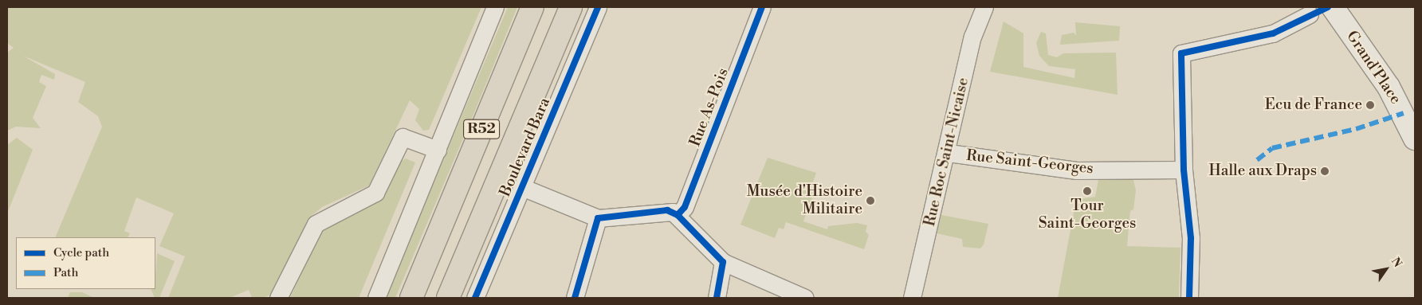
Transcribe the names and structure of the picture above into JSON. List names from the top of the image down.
{
  "streets": {
    "main road": ["R52", "Boulevard Bara"],
    "street": [
      "Grand'Place",
      "Rue As-Pois",
      "Rue Roc Saint-Nicaise",
      "Rue Saint-Georges"
    ]
  },
  "crossings": [
    ["Rue Roc Saint-Nicaise", "Rue Saint-Georges"]
  ],
  "places": [
    "Ecu de France",
    "Halle aux Draps",
    "Tour Saint-Georges",
    "Musée d'Histoire Militaire"
  ],
  "legend": ["Cycle path", "Path"],
  "north": "top right"
}
